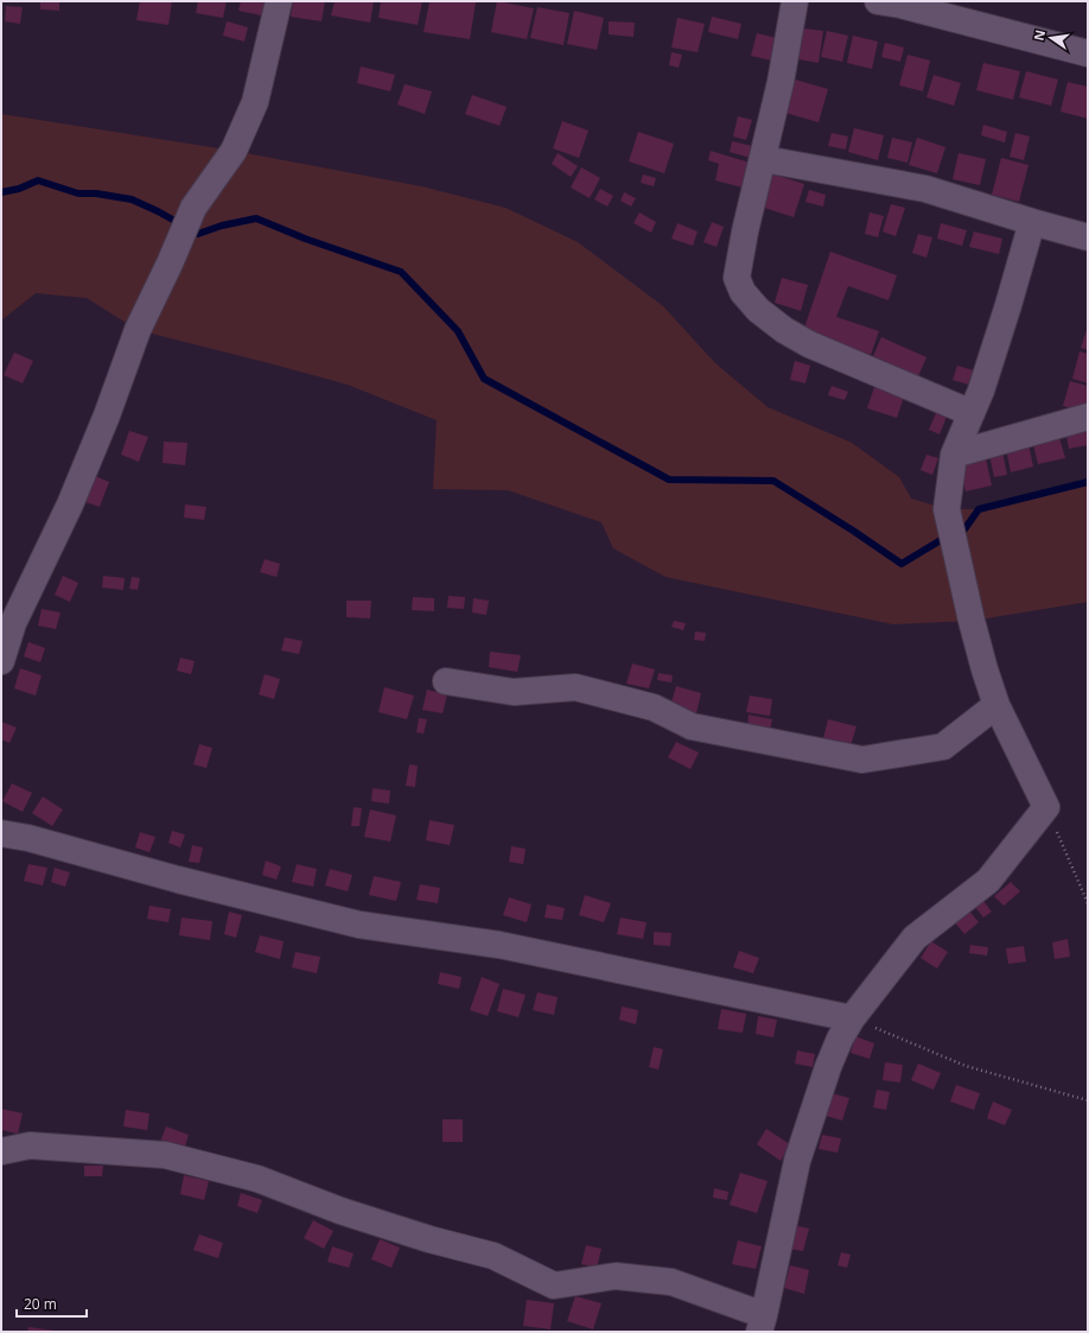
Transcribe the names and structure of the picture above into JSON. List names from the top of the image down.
{
  "scale_bar": "20 m",
  "north": "left"
}
